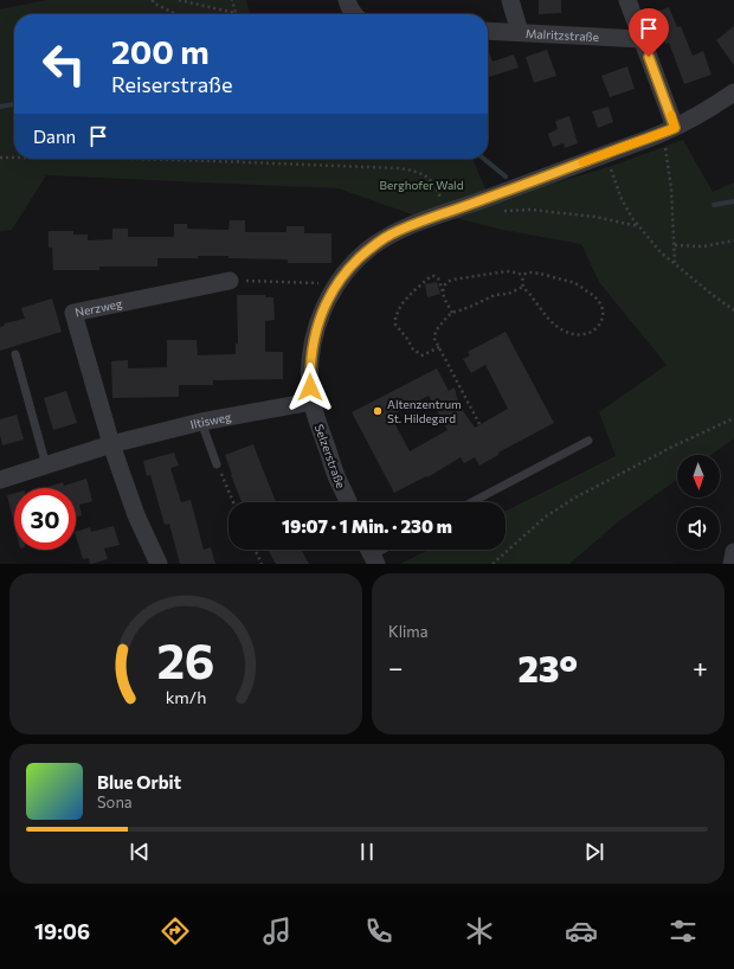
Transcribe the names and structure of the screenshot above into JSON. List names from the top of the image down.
{
  "streets": {
    "street": [
      "Malritzstraße",
      "Nerzweg",
      "Iltisweg",
      "Selzerstraße"
    ]
  },
  "crossings": [
    ["Nerzweg", "Iltisweg"],
    ["Iltisweg", "Selzerstraße"]
  ],
  "parks": ["Berghofer Wald"],
  "places": ["Altenzentrum St. Hildegard"],
  "north": "bottom",
  "page": {
    "turn": ["200 m", "Reiserstraße"],
    "then": "Dann",
    "limit": "30",
    "trip": "19:07 · 1 Min. · 230 m",
    "tile": "Klima",
    "heat": ["−", "23°", "+"],
    "song": ["Blue Orbit", "Sona"],
    "tabs": "19:06",
    "gauge": ["26", "km/h"]
  }
}
